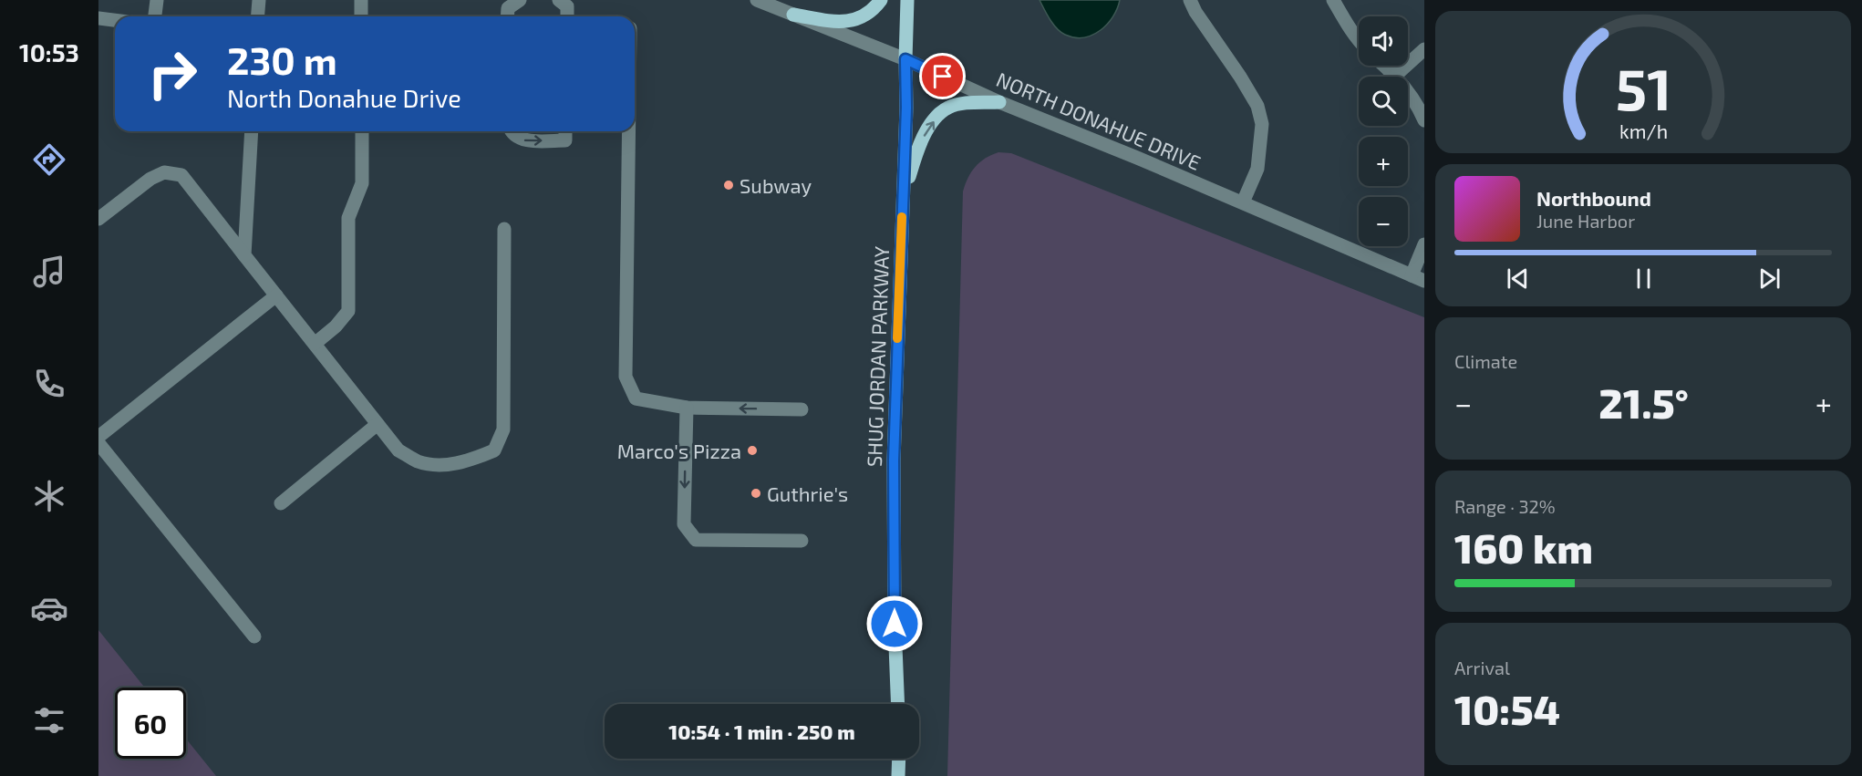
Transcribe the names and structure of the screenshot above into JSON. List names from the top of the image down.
{
  "streets": {
    "main road": ["SHUG JORDAN PARKWAY"],
    "street": ["NORTH DONAHUE DRIVE"]
  },
  "crossings": [
    ["NORTH DONAHUE DRIVE", "SHUG JORDAN PARKWAY"]
  ],
  "places": ["Subway", "Marco's Pizza", "Guthrie's"],
  "page": {
    "tabs": "10:53",
    "map_buttons": ["+", "−"],
    "turn": ["230 m", "North Donahue Drive"],
    "song": ["Northbound", "June Harbor"],
    "tile": [
      "Climate",
      ["Range · 32%", "160 km"],
      ["Arrival", "10:54"]
    ],
    "heat": ["−", "21.5°", "+"],
    "limit": "60",
    "trip": "10:54 · 1 min · 250 m",
    "gauge": ["51", "km/h"]
  }
}
